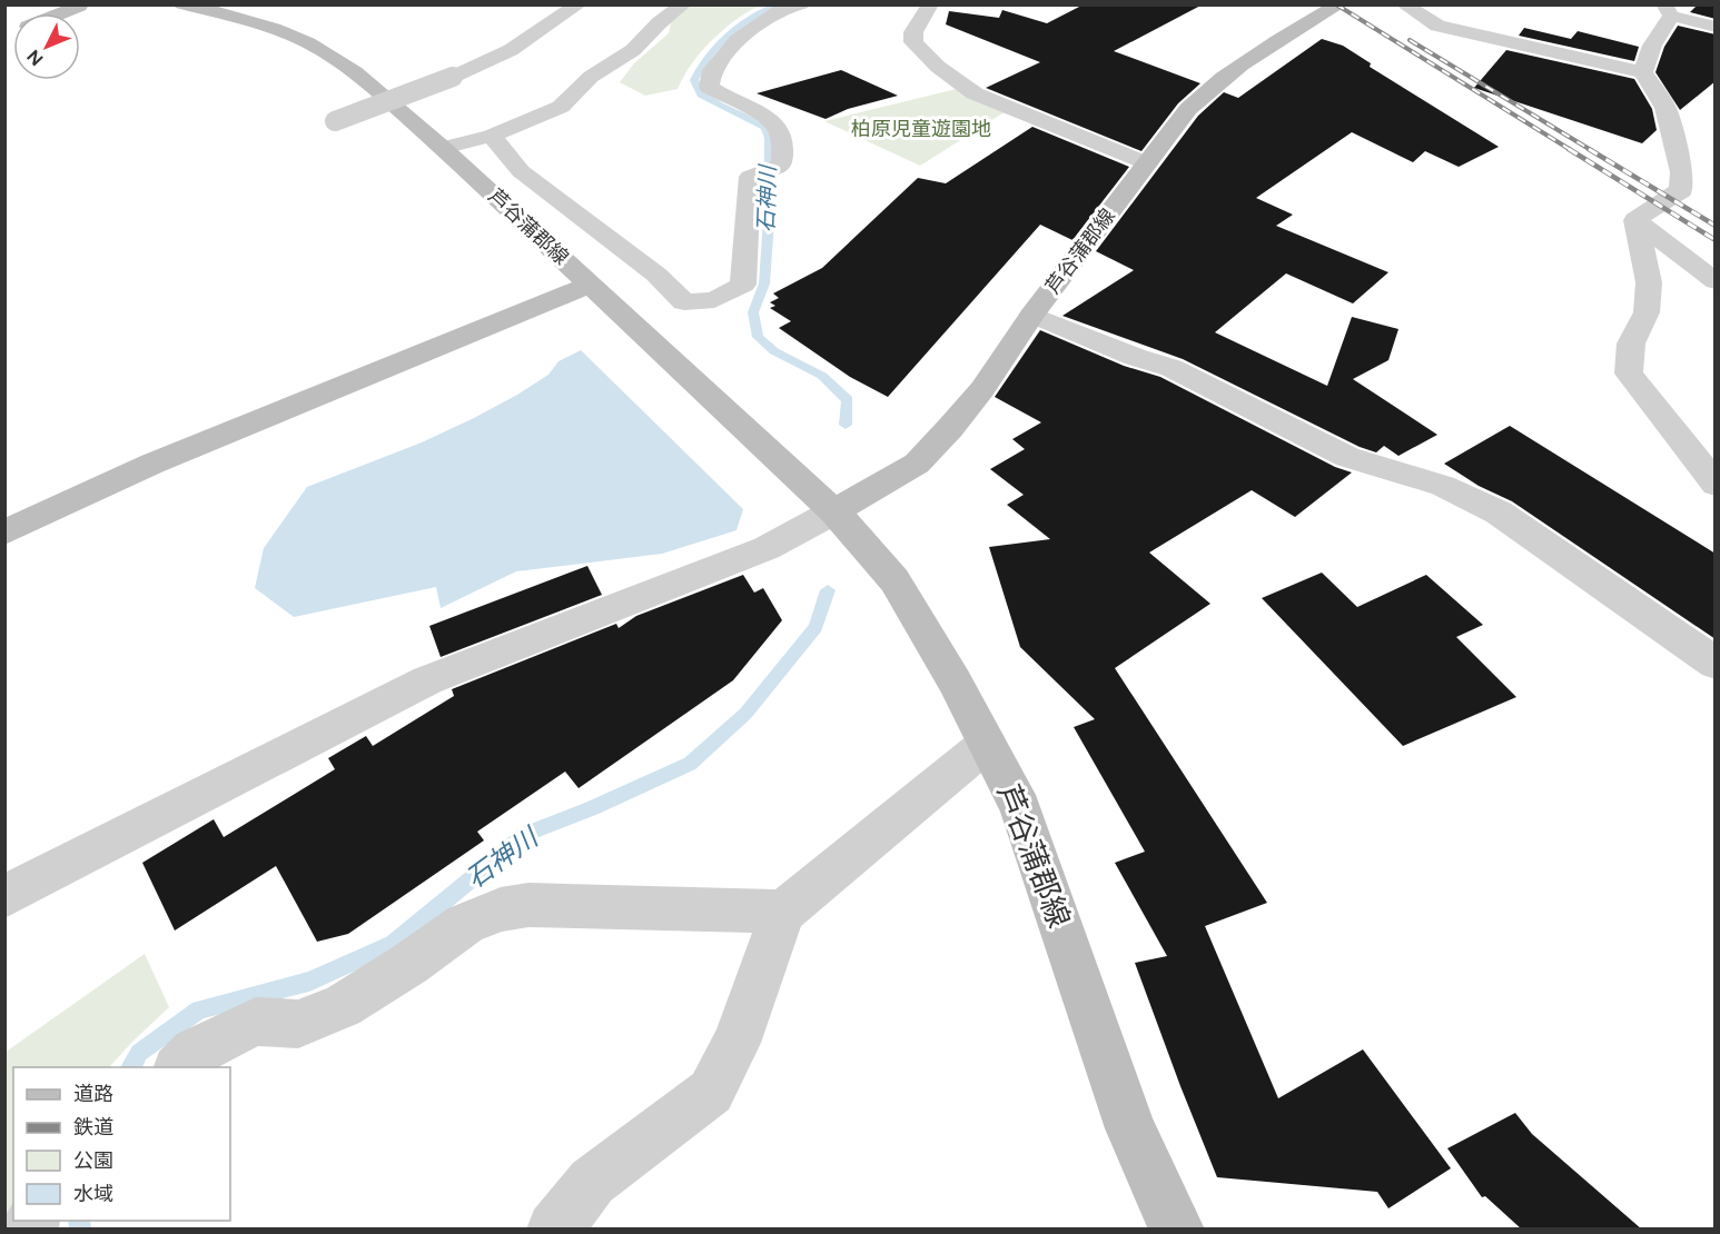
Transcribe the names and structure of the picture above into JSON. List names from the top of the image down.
{
  "streets": {
    "main road": ["芦谷蒲郡線"]
  },
  "water": ["石神川"],
  "parks": ["柏原児童遊園地"],
  "legend": [
    "道路",
    "鉄道",
    "公園",
    "水域"
  ],
  "north": "bottom left"
}
